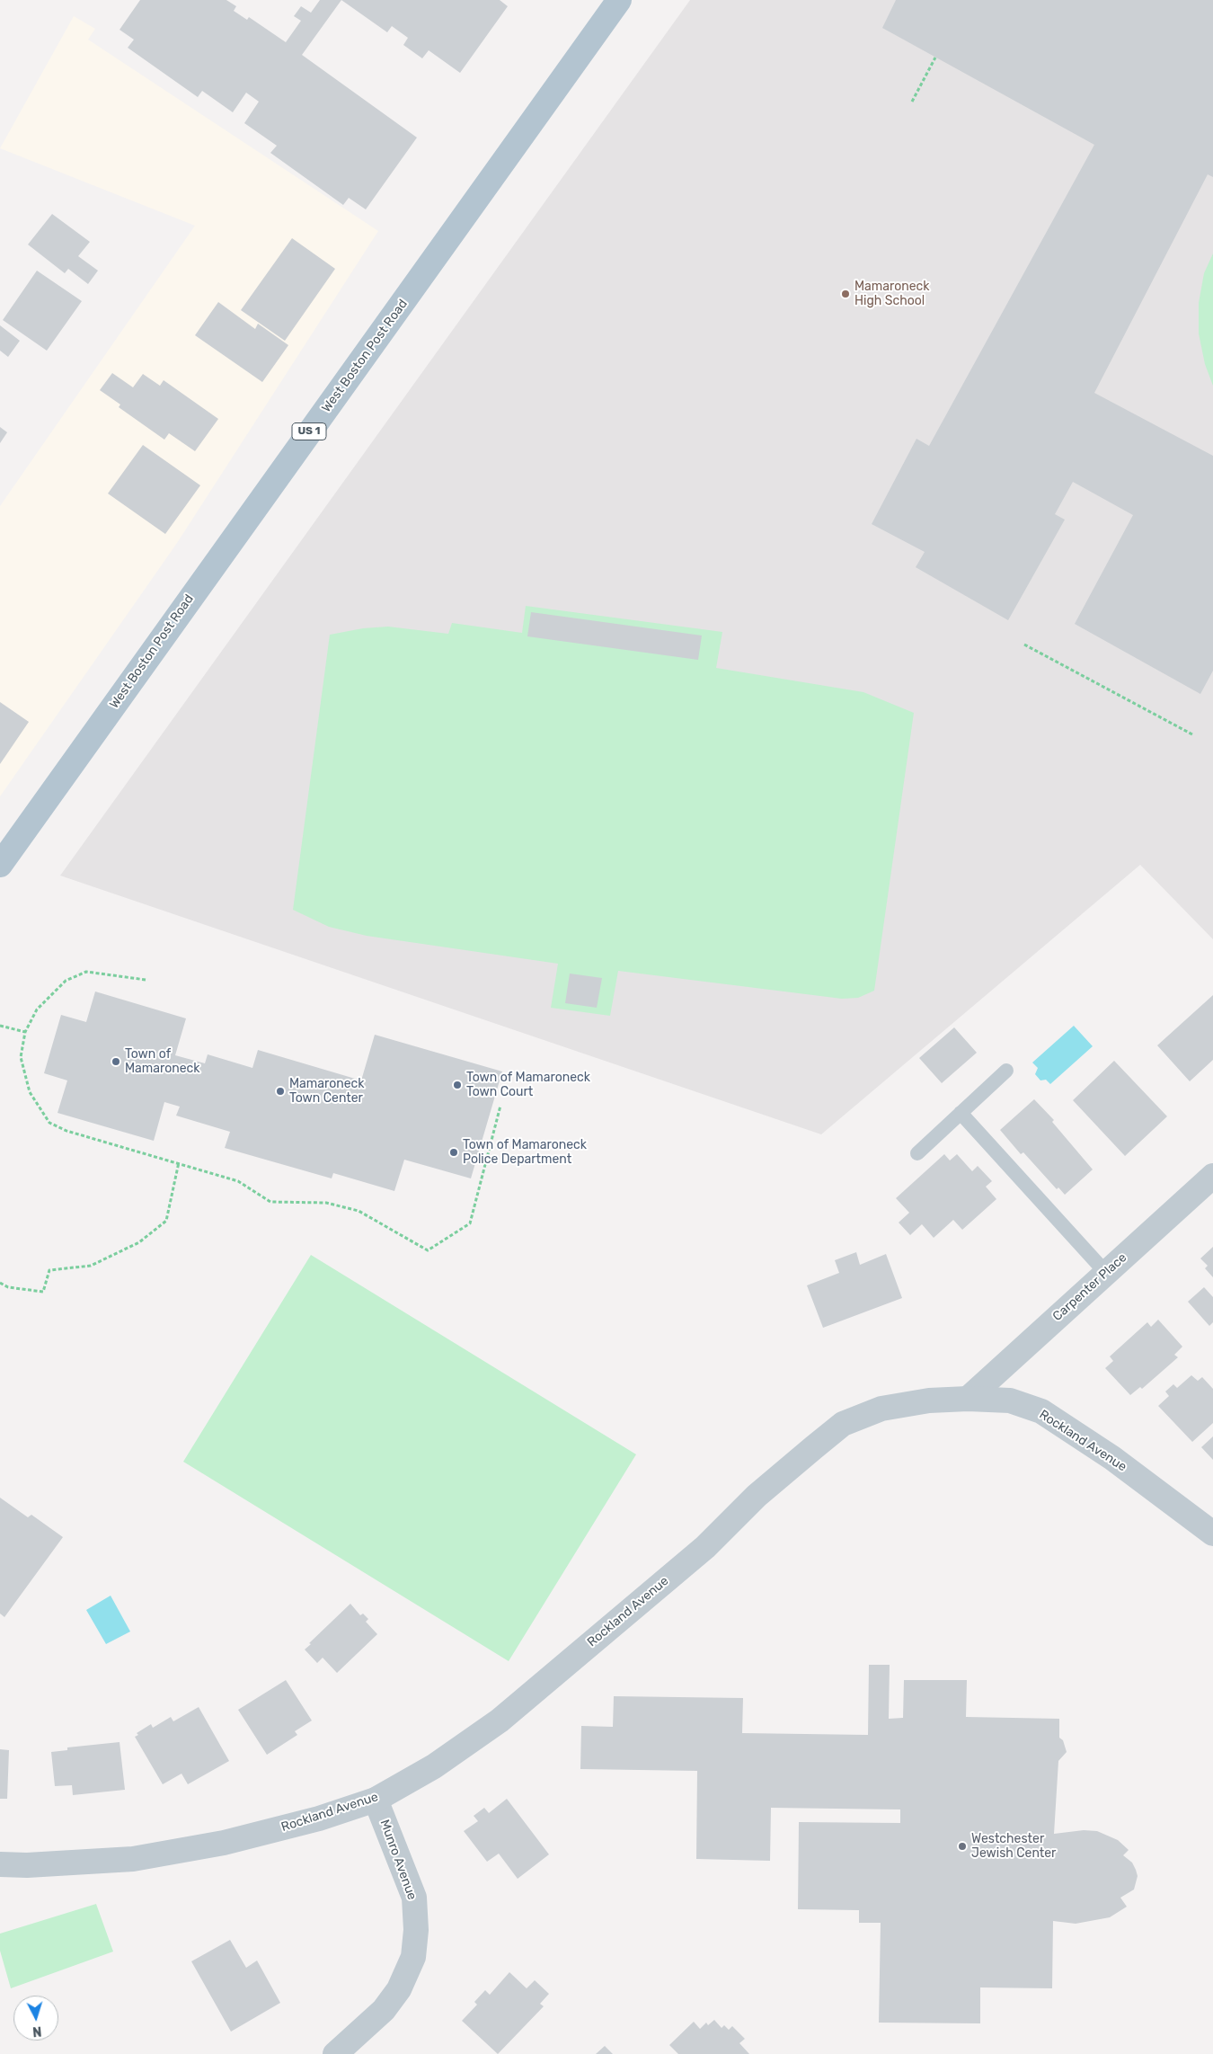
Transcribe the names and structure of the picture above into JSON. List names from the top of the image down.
{
  "streets": {
    "main road": ["West Boston Post Road", "US 1"],
    "street": ["Carpenter Place", "Rockland Avenue", "Munro Avenue"]
  },
  "crossings": [
    ["Carpenter Place", "Rockland Avenue"],
    ["Rockland Avenue", "Munro Avenue"]
  ],
  "places": [
    "Mamaroneck High School",
    "Town of Mamaroneck",
    "Town of Mamaroneck Town Court",
    "Mamaroneck Town Center",
    "Town of Mamaroneck Police Department",
    "Westchester Jewish Center"
  ],
  "north": "bottom"
}
